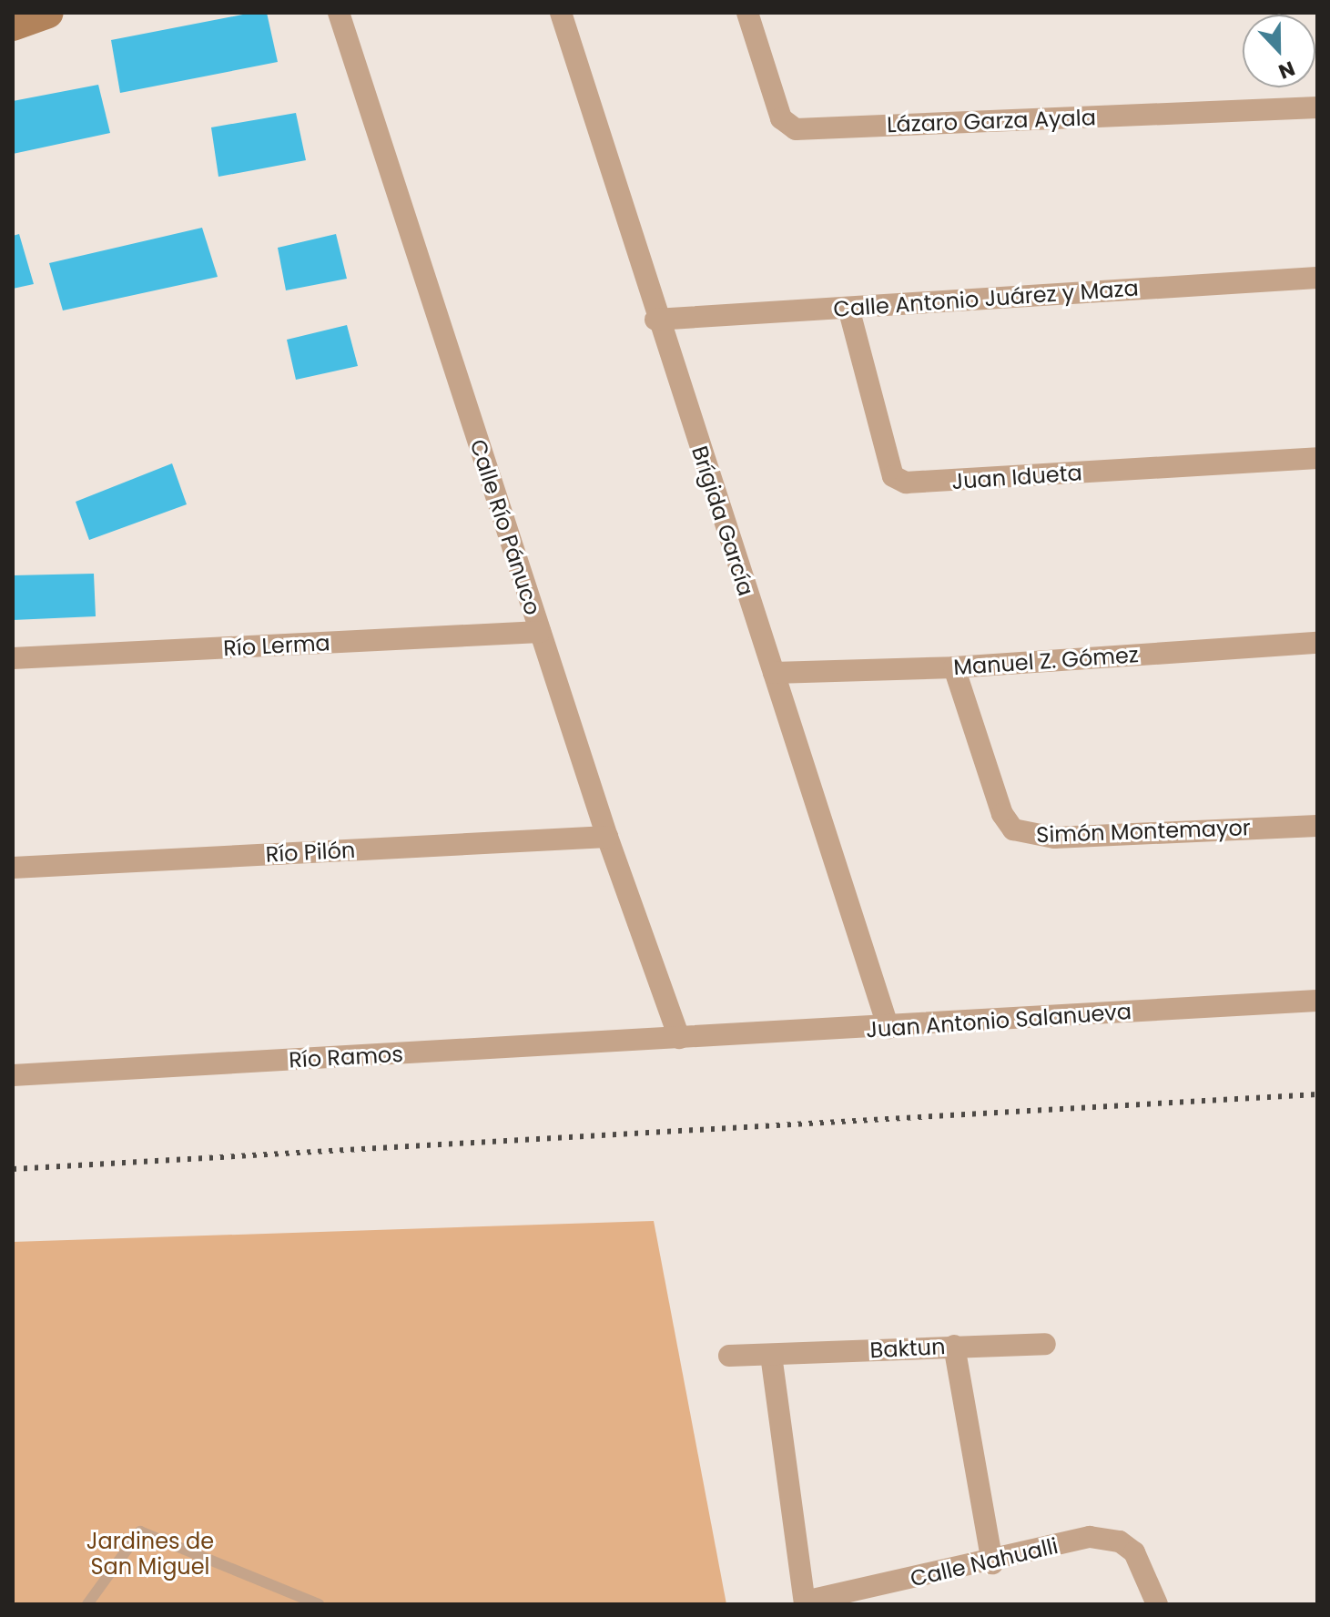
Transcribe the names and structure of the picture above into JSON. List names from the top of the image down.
{
  "streets": {
    "street": [
      "Lázaro Garza Ayala",
      "Calle Antonio Juárez y Maza",
      "Juan Idueta",
      "Brígida García",
      "Calle Río Pánuco",
      "Río Lerma",
      "Manuel Z. Gómez",
      "Simón Montemayor",
      "Río Pilón",
      "Juan Antonio Salanueva",
      "Río Ramos",
      "Baktun",
      "Calle Nahualli"
    ]
  },
  "crossings": [
    ["Calle Antonio Juárez y Maza", "Juan Idueta"],
    ["Calle Antonio Juárez y Maza", "Brígida García"],
    ["Brígida García", "Manuel Z. Gómez"],
    ["Brígida García", "Juan Antonio Salanueva"],
    ["Calle Río Pánuco", "Río Lerma"],
    ["Calle Río Pánuco", "Río Pilón"],
    ["Calle Río Pánuco", "Juan Antonio Salanueva"],
    ["Calle Río Pánuco", "Río Ramos"],
    ["Manuel Z. Gómez", "Simón Montemayor"],
    ["Juan Antonio Salanueva", "Río Ramos"]
  ],
  "parks": ["Jardines de San Miguel"],
  "north": "bottom"
}
